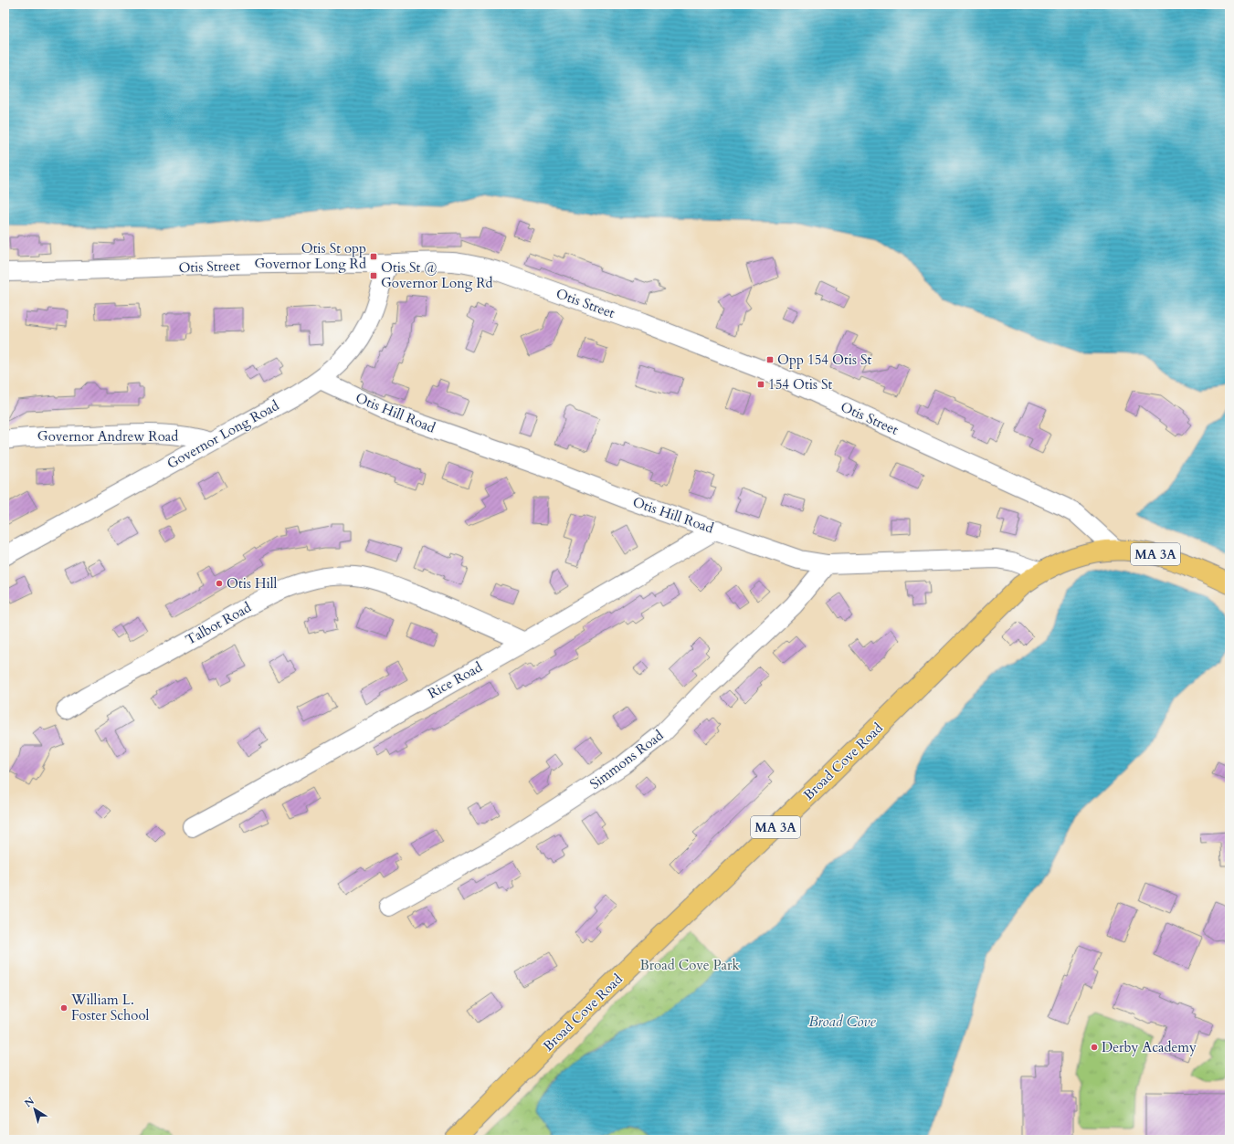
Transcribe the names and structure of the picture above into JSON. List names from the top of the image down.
{
  "streets": {
    "main road": ["MA 3A", "Broad Cove Road"],
    "street": [
      "Otis Street",
      "Otis Hill Road",
      "Governor Long Road",
      "Governor Andrew Road",
      "Talbot Road",
      "Rice Road",
      "Simmons Road"
    ]
  },
  "crossings": [
    ["Otis Street", "Governor Long Road"],
    ["Otis Street", "Broad Cove Road"],
    ["Otis Hill Road", "Governor Long Road"],
    ["Otis Hill Road", "Rice Road"],
    ["Otis Hill Road", "Simmons Road"],
    ["Otis Hill Road", "Broad Cove Road"],
    ["Governor Long Road", "Governor Andrew Road"],
    ["Talbot Road", "Rice Road"]
  ],
  "water": ["Broad Cove"],
  "parks": ["Broad Cove Park"],
  "places": {
    "transit": [
      "Otis St opp Governor Long Rd",
      "Otis St @ Governor Long Rd",
      "Opp 154 Otis St",
      "154 Otis St"
    ],
    "other": ["Otis Hill", "William L. Foster School", "Derby Academy"]
  },
  "north": "top left"
}
